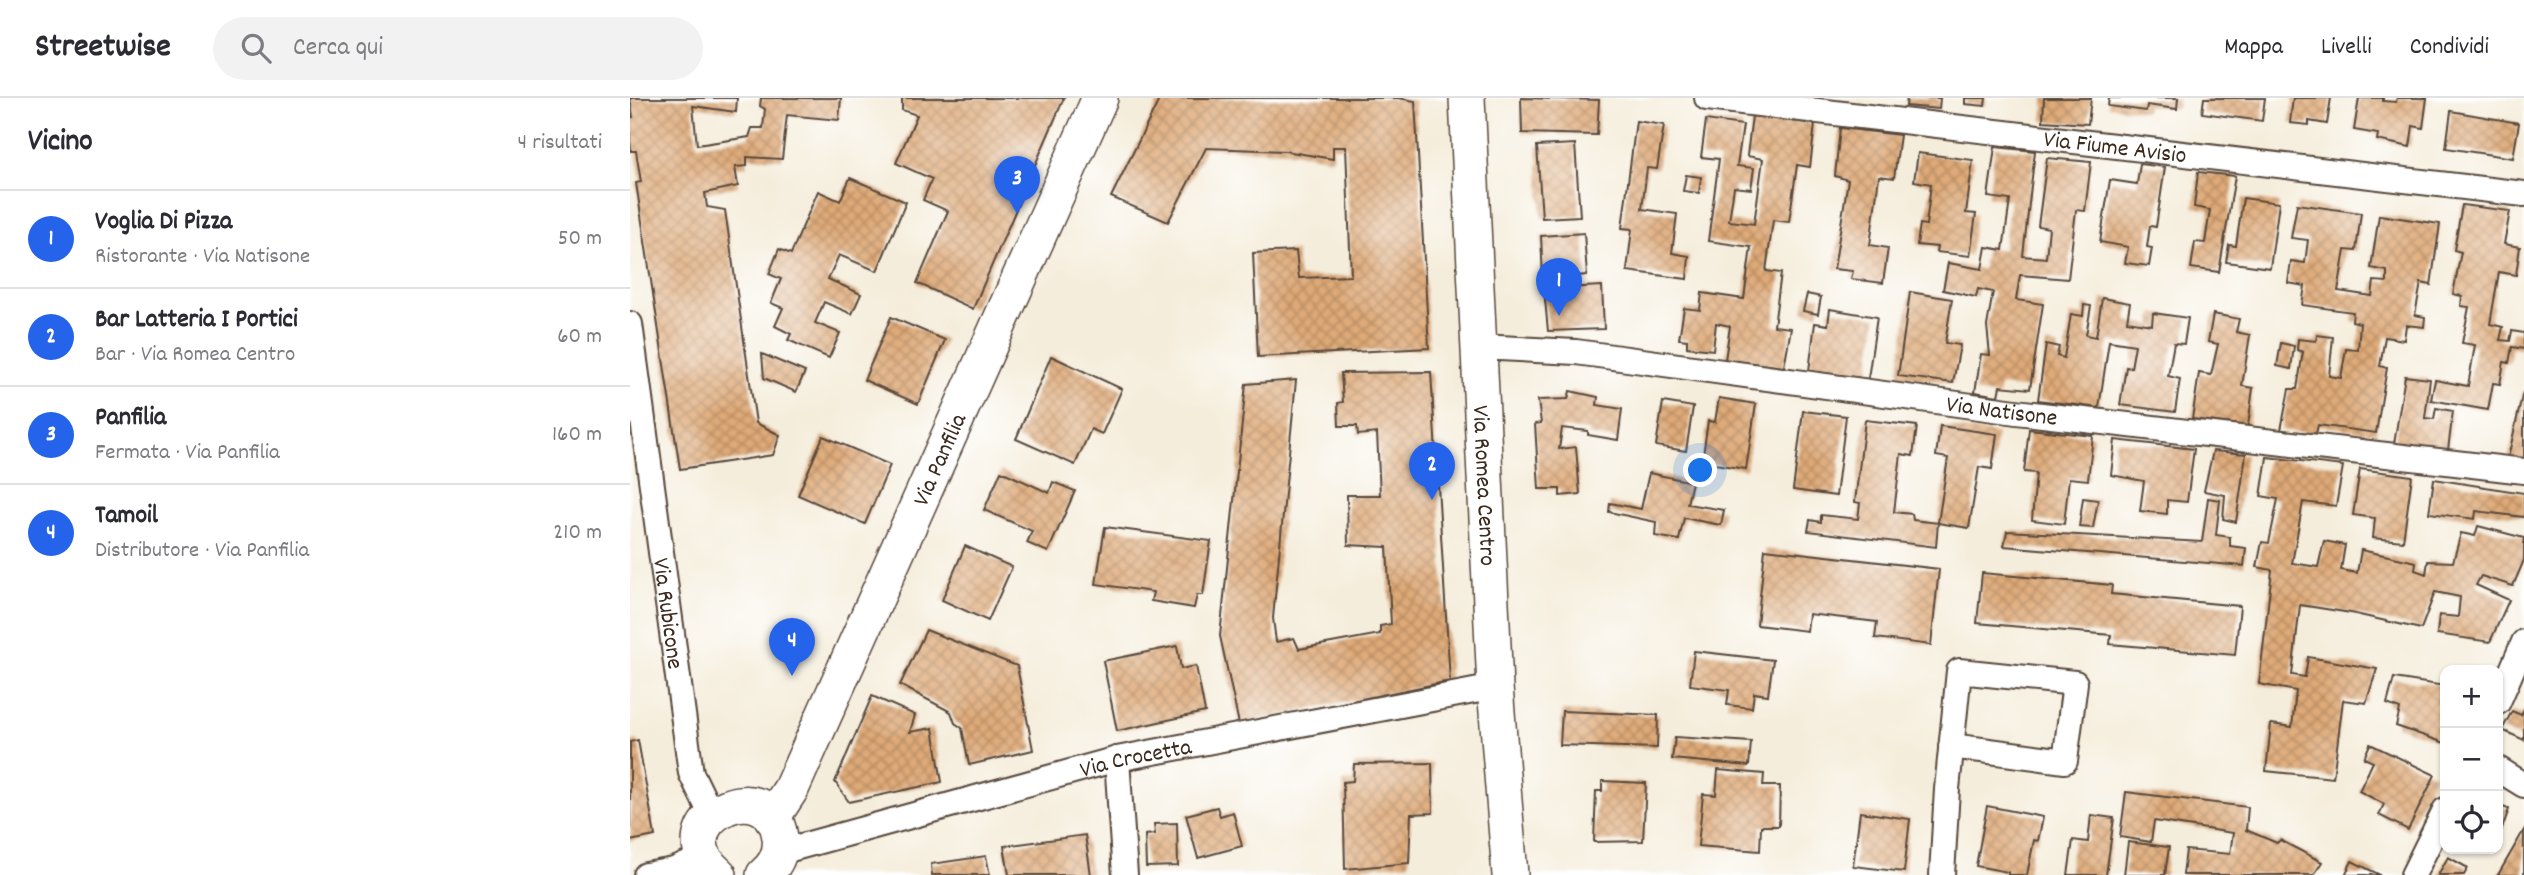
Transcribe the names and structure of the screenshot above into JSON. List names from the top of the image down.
{
  "streets": {
    "street": [
      "Via Fiume Avisio",
      "Via Natisone",
      "Via Panfilia",
      "Via Romea Centro",
      "Via Rubicone",
      "Via Crocetta"
    ]
  },
  "crossings": [
    ["Via Natisone", "Via Romea Centro"],
    ["Via Romea Centro", "Via Crocetta"]
  ],
  "page": {
    "header": "Streetwise",
    "search": "Cerca qui",
    "nav": ["Mappa", "Livelli", "Condividi"],
    "heading": ["Vicino", "4 risultati"],
    "pins": [
      "3",
      "1",
      "2",
      "4"
    ],
    "list": [
      {
        "mark": "1",
        "name": "Voglia Di Pizza",
        "note": "Ristorante · Via Natisone",
        "value": "50 m"
      },
      {
        "mark": "2",
        "name": "Bar Latteria I Portici",
        "note": "Bar · Via Romea Centro",
        "value": "60 m"
      },
      {
        "mark": "3",
        "name": "Panfilia",
        "note": "Fermata · Via Panfilia",
        "value": "160 m"
      },
      {
        "mark": "4",
        "name": "Tamoil",
        "note": "Distributore · Via Panfilia",
        "value": "210 m"
      }
    ],
    "map_buttons": ["+", "−"]
  }
}
